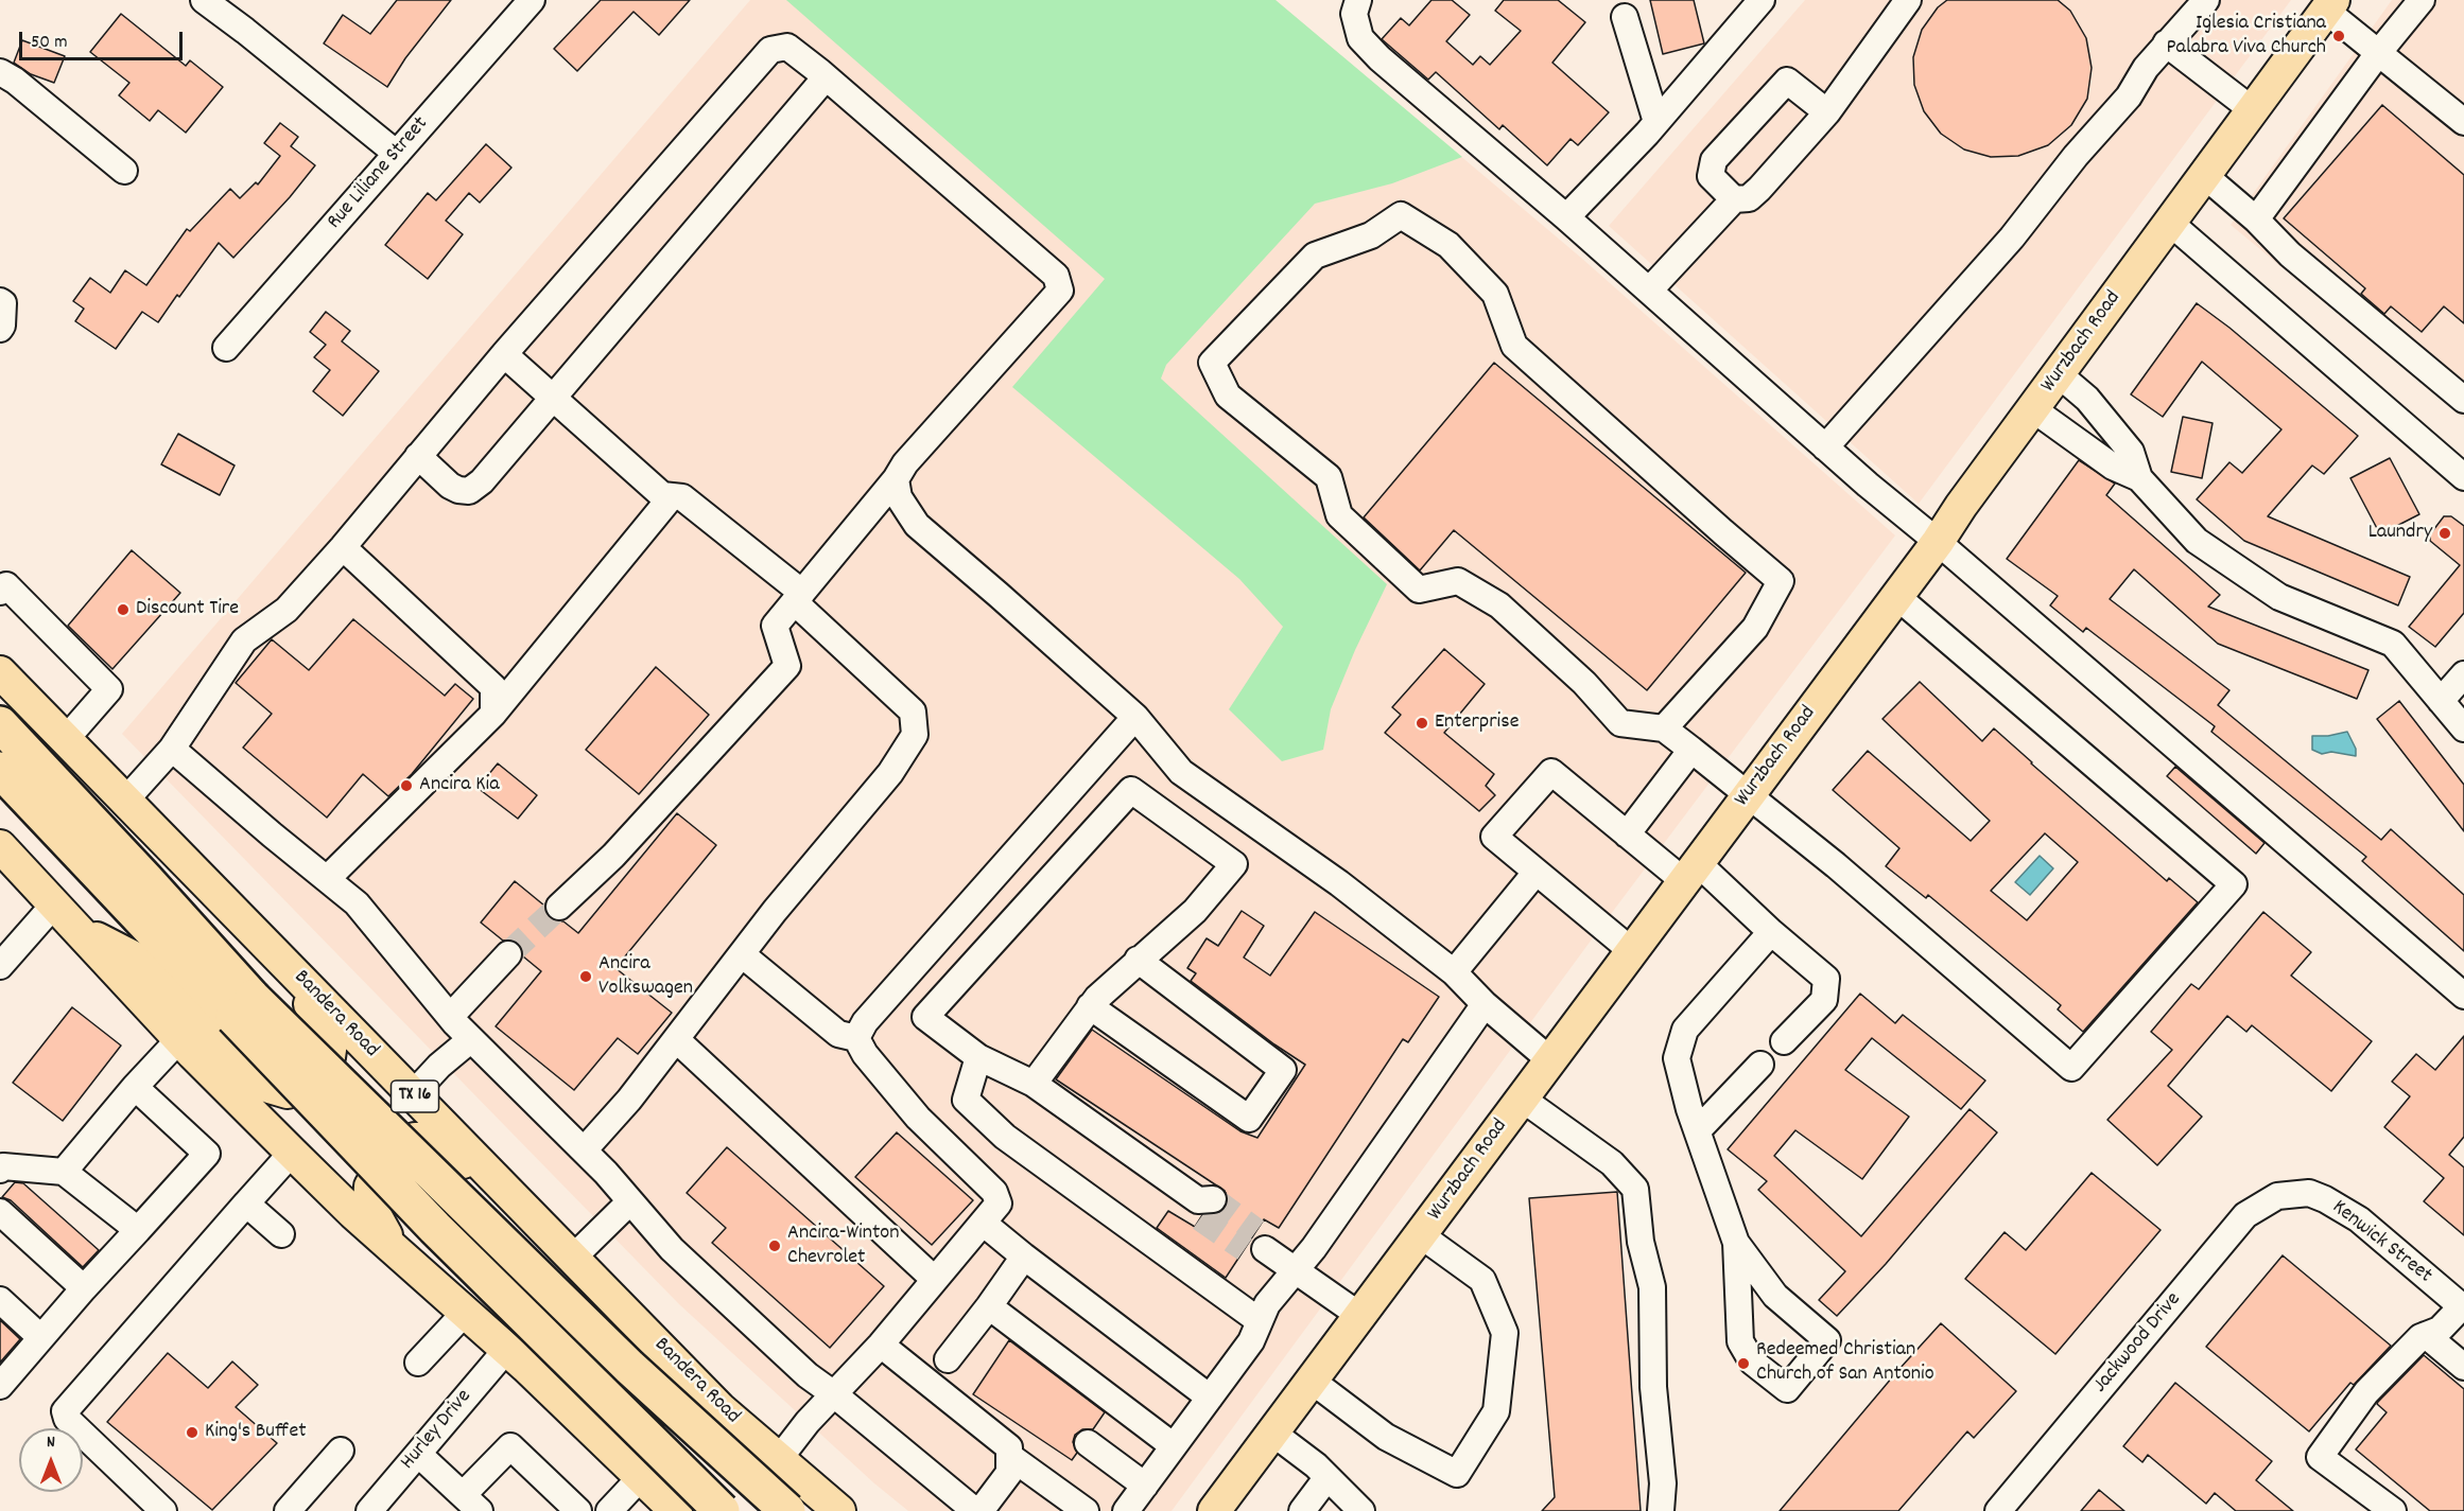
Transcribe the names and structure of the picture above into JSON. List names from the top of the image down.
{
  "streets": {
    "main road": ["Wurzbach Road", "Bandera Road", "TX 16"],
    "street": [
      "Rue Liliane Street",
      "Kenwick Street",
      "Jackwood Drive",
      "Hurley Drive"
    ]
  },
  "crossings": [
    ["Kenwick Street", "Jackwood Drive"]
  ],
  "places": [
    "Iglesia Cristiana Palabra Viva Church",
    "Laundry",
    "Discount Tire",
    "Enterprise",
    "Ancira Kia",
    "Ancira Volkswagen",
    "Ancira-Winton Chevrolet",
    "Redeemed Christian Church of San Antonio",
    "King's Buffet"
  ],
  "scale_bar": "50 m",
  "north": "top"
}
